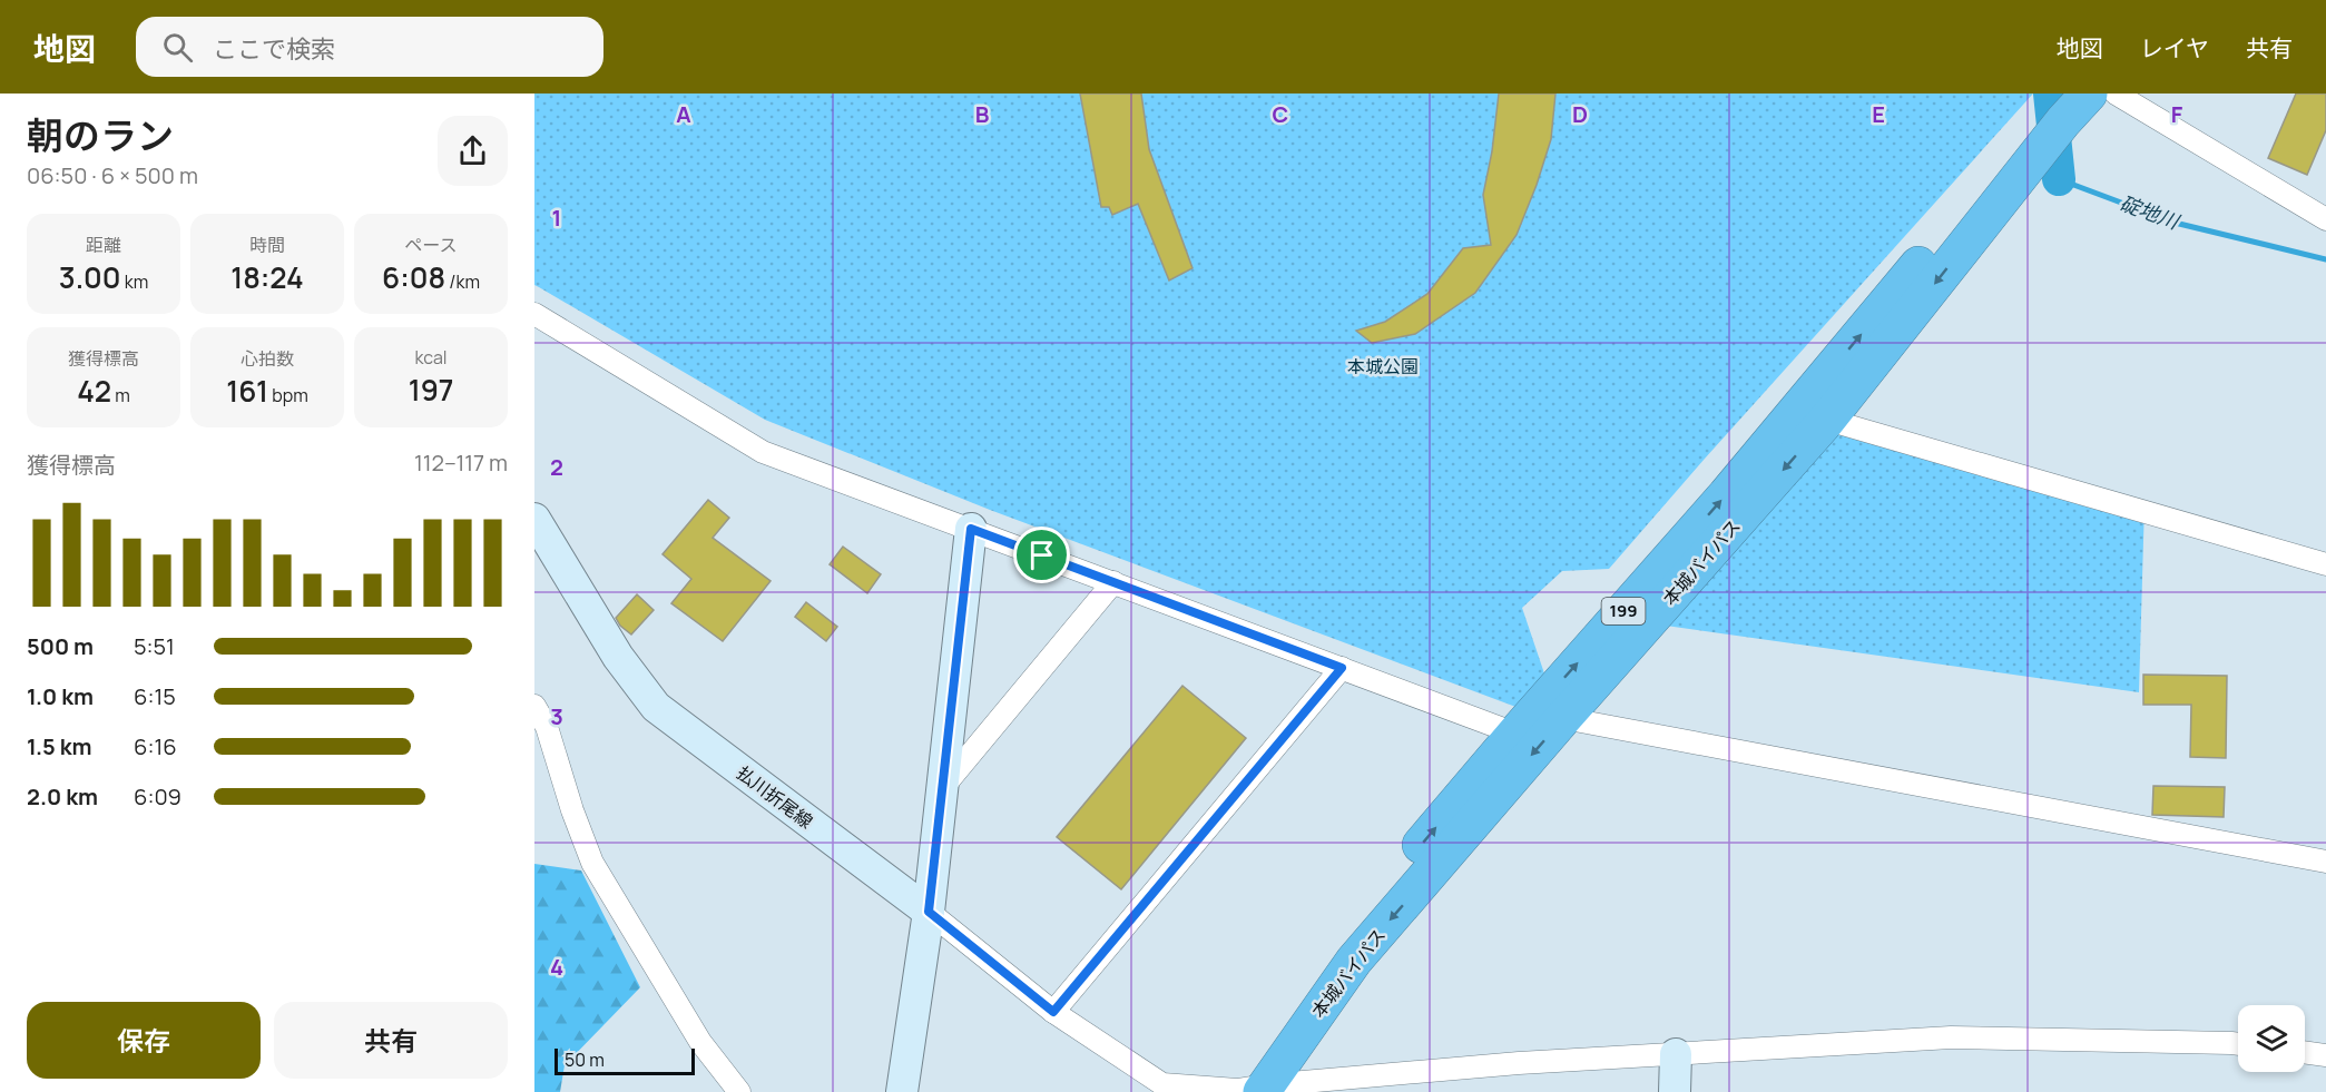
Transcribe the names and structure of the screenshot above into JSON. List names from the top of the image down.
{
  "streets": {
    "highway": ["本城バイパス", "199"],
    "main road": ["払川折尾線"]
  },
  "water": ["碇地川"],
  "parks": ["本城公園"],
  "scale_bar": "50 m",
  "page": {
    "header": "地図",
    "search": "ここで検索",
    "nav": ["地図", "レイヤ", "共有"],
    "heading": ["朝のラン", "06:50 · 6 × 500 m"],
    "stats": [
      ["距離", "3.00 km"],
      ["時間", "18:24"],
      ["ペース", "6:08 /km"],
      ["獲得標高", "42 m"],
      ["心拍数", "161 bpm"],
      ["kcal", "197"]
    ],
    "chart": ["獲得標高", "112–117 m"],
    "list": [
      {
        "name": "500 m",
        "note": "5:51"
      },
      {
        "name": "1.0 km",
        "note": "6:15"
      },
      {
        "name": "1.5 km",
        "note": "6:16"
      },
      {
        "name": "2.0 km",
        "note": "6:09"
      }
    ],
    "buttons": ["保存", "共有"],
    "scale": "50 m"
  },
  "grid": {
    "columns": [
      "A",
      "B",
      "C",
      "D",
      "E",
      "F"
    ],
    "rows": [
      "1",
      "2",
      "3",
      "4"
    ]
  }
}
